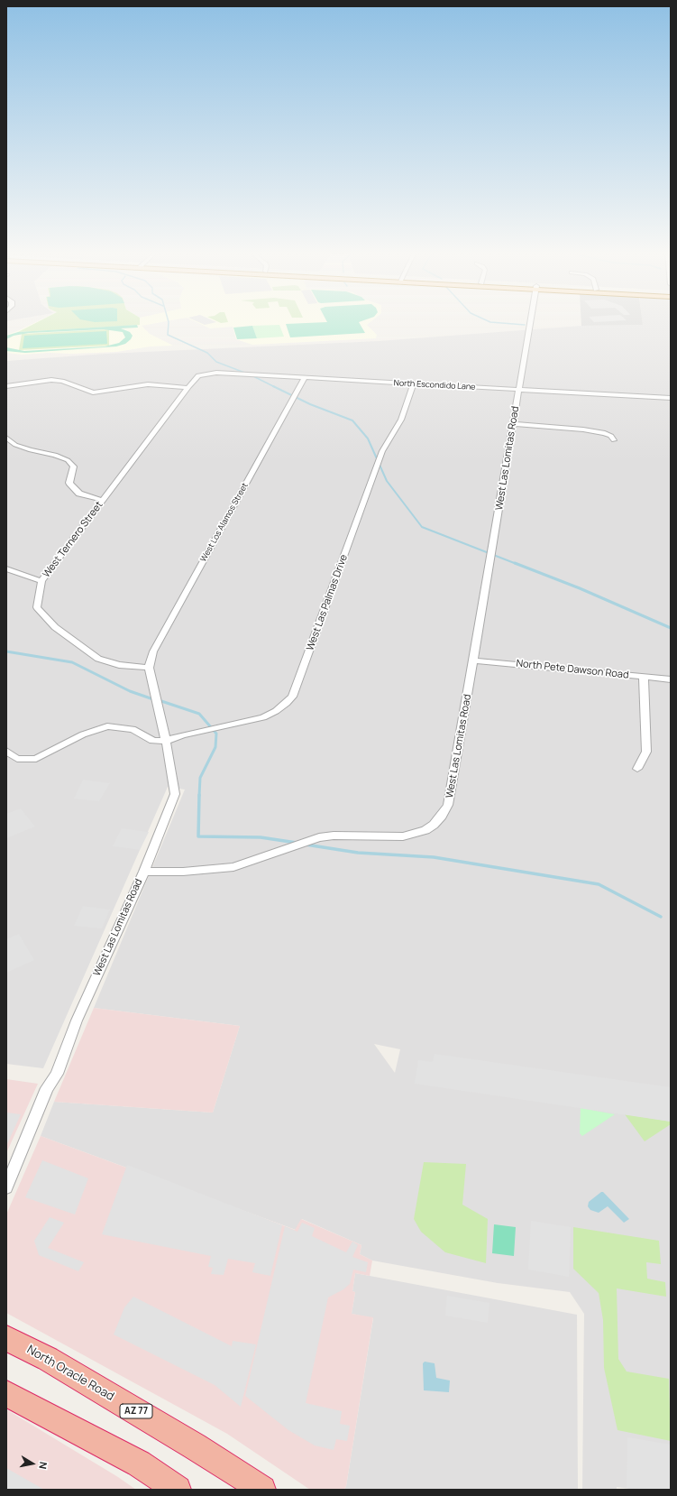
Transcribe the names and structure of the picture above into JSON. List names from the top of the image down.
{
  "streets": {
    "highway": ["North Oracle Road", "AZ 77"],
    "street": [
      "North Escondido Lane",
      "West Las Lomitas Road",
      "West Los Alamos Street",
      "West Ternero Street",
      "West Las Palmas Drive",
      "North Pete Dawson Road"
    ]
  },
  "crossings": [
    ["North Escondido Lane", "West Las Lomitas Road"],
    ["North Escondido Lane", "West Los Alamos Street"],
    ["North Escondido Lane", "West Ternero Street"],
    ["North Escondido Lane", "West Las Palmas Drive"],
    ["West Las Lomitas Road", "North Pete Dawson Road"],
    ["West Los Alamos Street", "West Ternero Street"]
  ],
  "north": "right"
}
